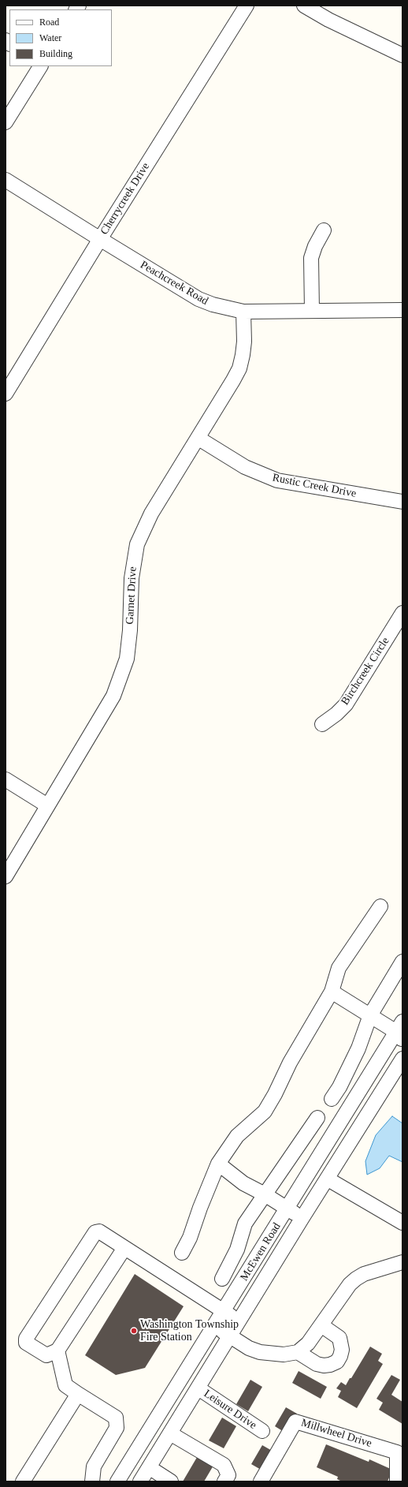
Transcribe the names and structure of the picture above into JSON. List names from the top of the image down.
{
  "streets": {
    "street": [
      "Cherrycreek Drive",
      "Peachcreek Road",
      "Rustic Creek Drive",
      "Garnet Drive",
      "Birchcreek Circle",
      "McEwen Road",
      "Leisure Drive",
      "Millwheel Drive"
    ]
  },
  "crossings": [
    ["Cherrycreek Drive", "Peachcreek Road"],
    ["Peachcreek Road", "Garnet Drive"],
    ["Rustic Creek Drive", "Garnet Drive"],
    ["McEwen Road", "Leisure Drive"]
  ],
  "places": ["Washington Township Fire Station"],
  "legend": ["Road", "Water", "Building"]
}
